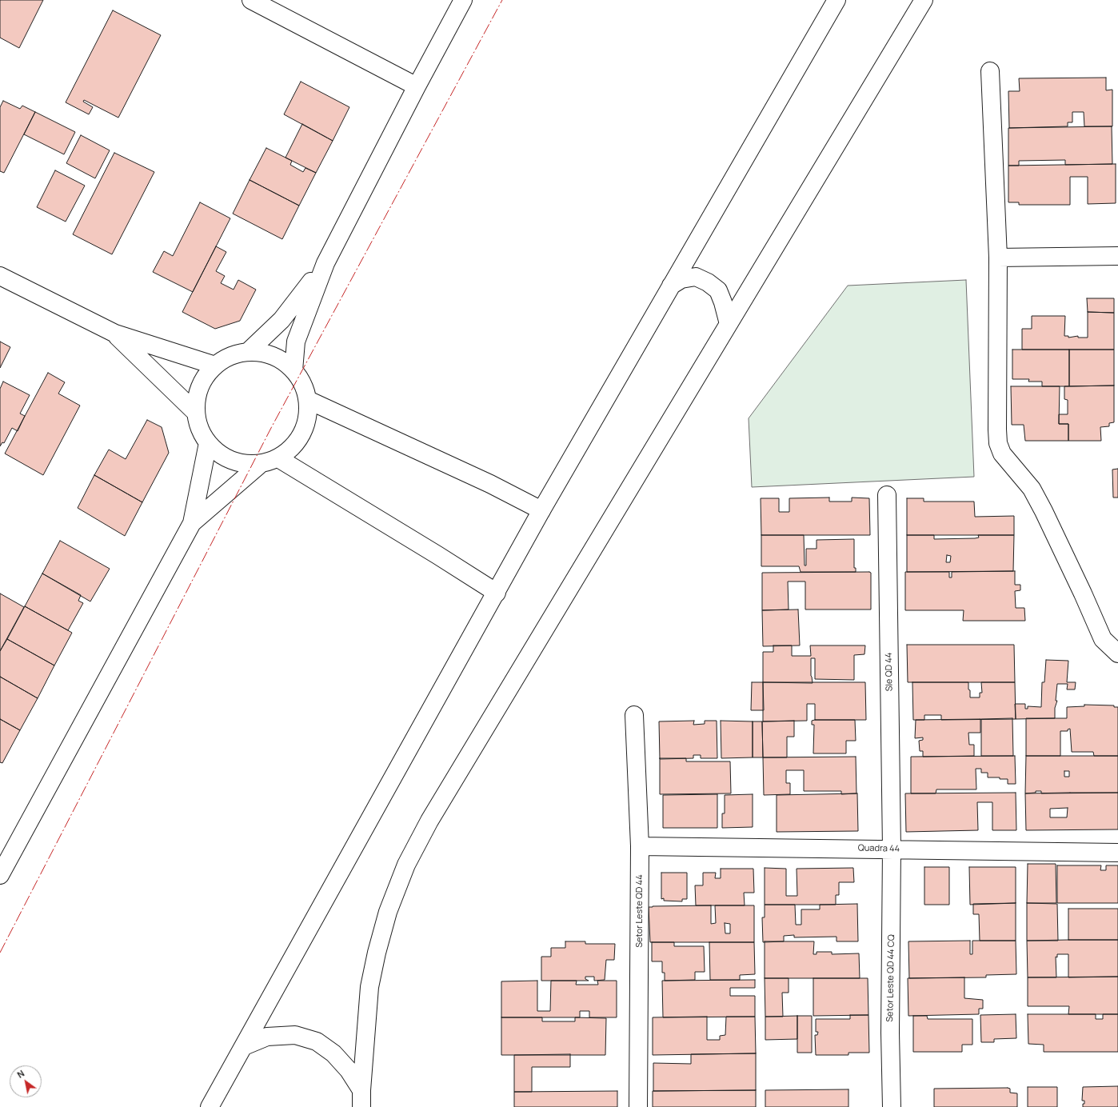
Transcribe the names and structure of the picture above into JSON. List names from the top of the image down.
{
  "streets": {
    "street": [
      "Sle QD 44",
      "Quadra 44",
      "Setor Leste QD 44",
      "Setor Leste QD 44 CQ"
    ]
  },
  "crossings": [
    ["Sle QD 44", "Quadra 44"],
    ["Sle QD 44", "Setor Leste QD 44 CQ"],
    ["Quadra 44", "Setor Leste QD 44"],
    ["Quadra 44", "Setor Leste QD 44 CQ"]
  ],
  "north": "top left"
}
